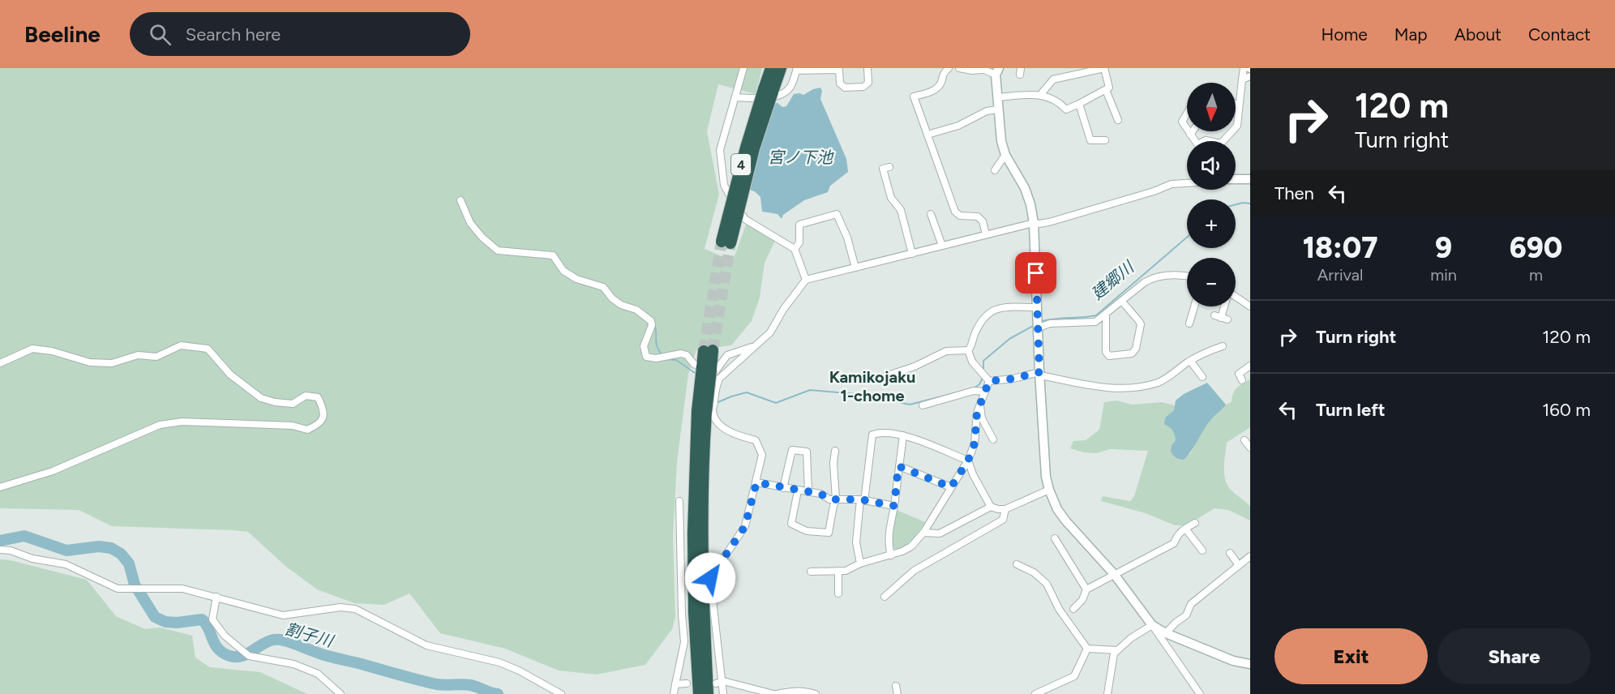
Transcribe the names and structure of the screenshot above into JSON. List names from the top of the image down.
{
  "streets": {
    "highway": ["4"]
  },
  "districts": ["Kamikojaku 1-chome"],
  "water": ["宮ノ下池", "建郷川", "割子川"],
  "north": "bottom",
  "page": {
    "header": "Beeline",
    "search": "Search here",
    "nav": [
      "Home",
      "Map",
      "About",
      "Contact"
    ],
    "turn": ["120 m", "Turn right"],
    "map_buttons": ["+", "−"],
    "then": "Then",
    "eta": [
      "18:07",
      "Arrival",
      "9",
      "min",
      "690",
      "m"
    ],
    "list": [
      {
        "name": "Turn right",
        "value": "120 m"
      },
      {
        "name": "Turn left",
        "value": "160 m"
      }
    ],
    "buttons": ["Exit", "Share"]
  }
}
